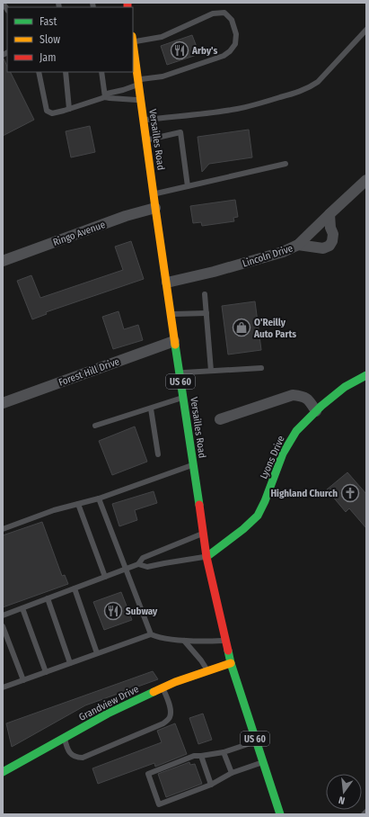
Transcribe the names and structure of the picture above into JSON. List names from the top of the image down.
{
  "streets": {
    "main road": [
      "Versailles Road",
      "US 60",
      "Lyons Drive",
      "Grandview Drive"
    ],
    "street": ["Ringo Avenue", "Lincoln Drive", "Forest Hill Drive"]
  },
  "crossings": [
    ["Versailles Road", "Ringo Avenue"],
    ["Versailles Road", "Lincoln Drive"],
    ["Versailles Road", "Forest Hill Drive"],
    ["Versailles Road", "Lyons Drive"],
    ["Versailles Road", "Grandview Drive"]
  ],
  "places": {
    "restaurant": ["Arby's", "Subway"],
    "shop": ["O'Reilly Auto Parts"],
    "church": ["Highland Church"]
  },
  "legend": ["Fast", "Slow", "Jam"],
  "north": "bottom"
}
